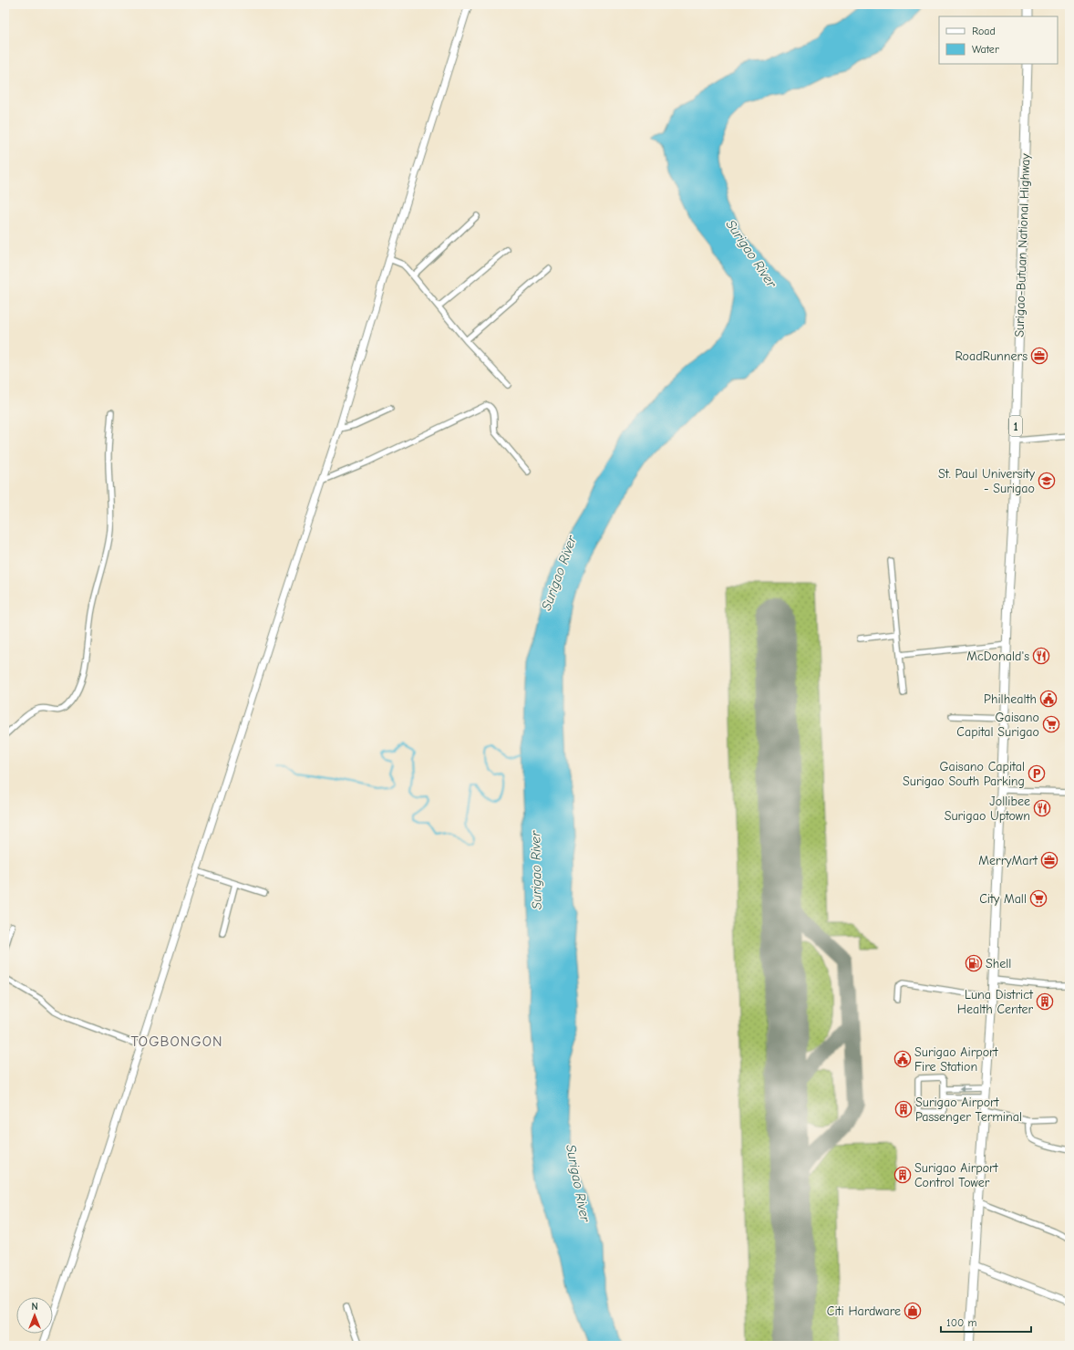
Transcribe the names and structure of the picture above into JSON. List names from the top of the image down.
{
  "streets": {
    "highway": ["Surigao-Butuan National Highway", "1"]
  },
  "districts": ["TOGBONGON"],
  "water": ["Surigao River"],
  "places": {
    "office": ["RoadRunners", "MerryMart"],
    "school or university": ["St. Paul University - Surigao"],
    "restaurant": ["McDonald's", "Jollibee Surigao Uptown"],
    "public building": ["Philhealth", "Surigao Airport Fire Station"],
    "supermarket": ["Gaisano Capital Surigao", "City Mall"],
    "parking": ["Gaisano Capital Surigao South Parking"],
    "fuel station": ["Shell"],
    "building": ["Luna District Health Center", "Surigao Airport Passenger Terminal", "Surigao Airport Control Tower"],
    "shop": ["Citi Hardware"]
  },
  "legend": ["Road", "Water"],
  "scale_bar": "100 m",
  "north": "top"
}
